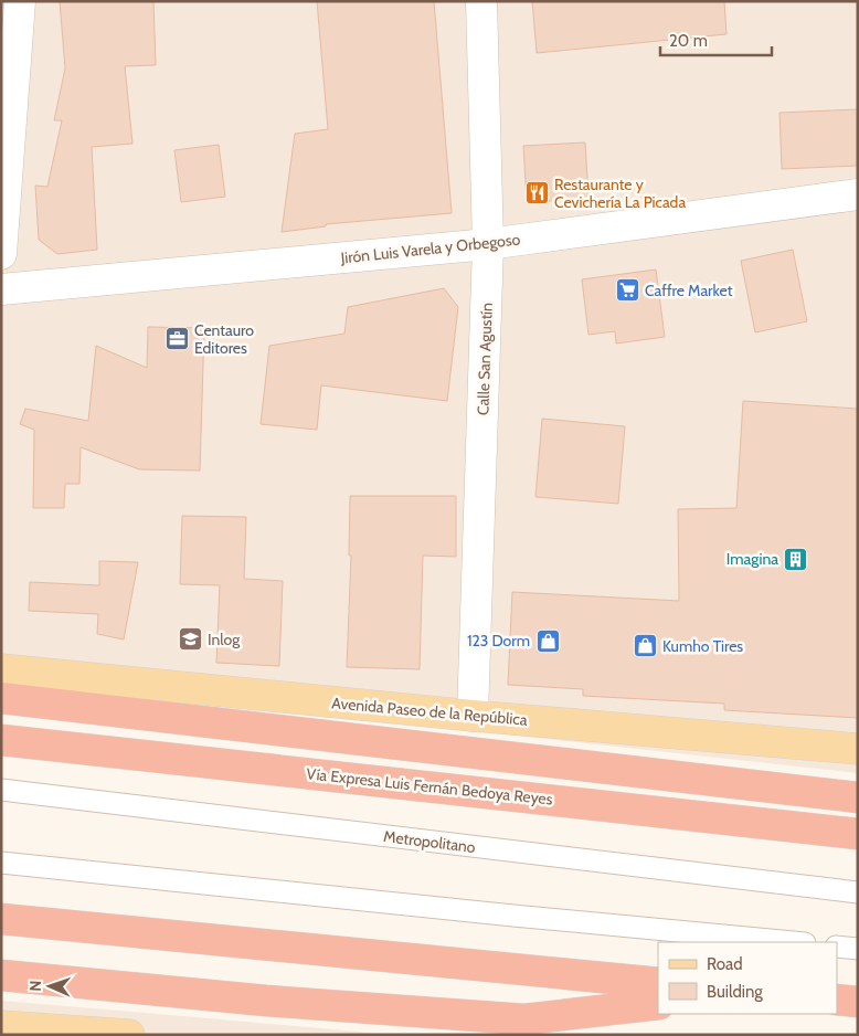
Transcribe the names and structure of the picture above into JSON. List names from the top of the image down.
{
  "streets": {
    "highway": ["Vía Expresa Luis Fernán Bedoya Reyes"],
    "main road": ["Avenida Paseo de la República"],
    "street": ["Jirón Luis Varela y Orbegoso", "Calle San Agustín"],
    "lane": ["Metropolitano"]
  },
  "crossings": [
    ["Jirón Luis Varela y Orbegoso", "Calle San Agustín"],
    ["Calle San Agustín", "Avenida Paseo de la República"]
  ],
  "places": {
    "restaurant": ["Restaurante y Cevichería La Picada"],
    "supermarket": ["Caffre Market"],
    "office": ["Centauro Editores"],
    "building": ["Imagina"],
    "school or university": ["Inlog"],
    "shop": ["123 Dorm", "Kumho Tires"]
  },
  "legend": ["Road", "Building"],
  "scale_bar": "20 m",
  "north": "left"
}
